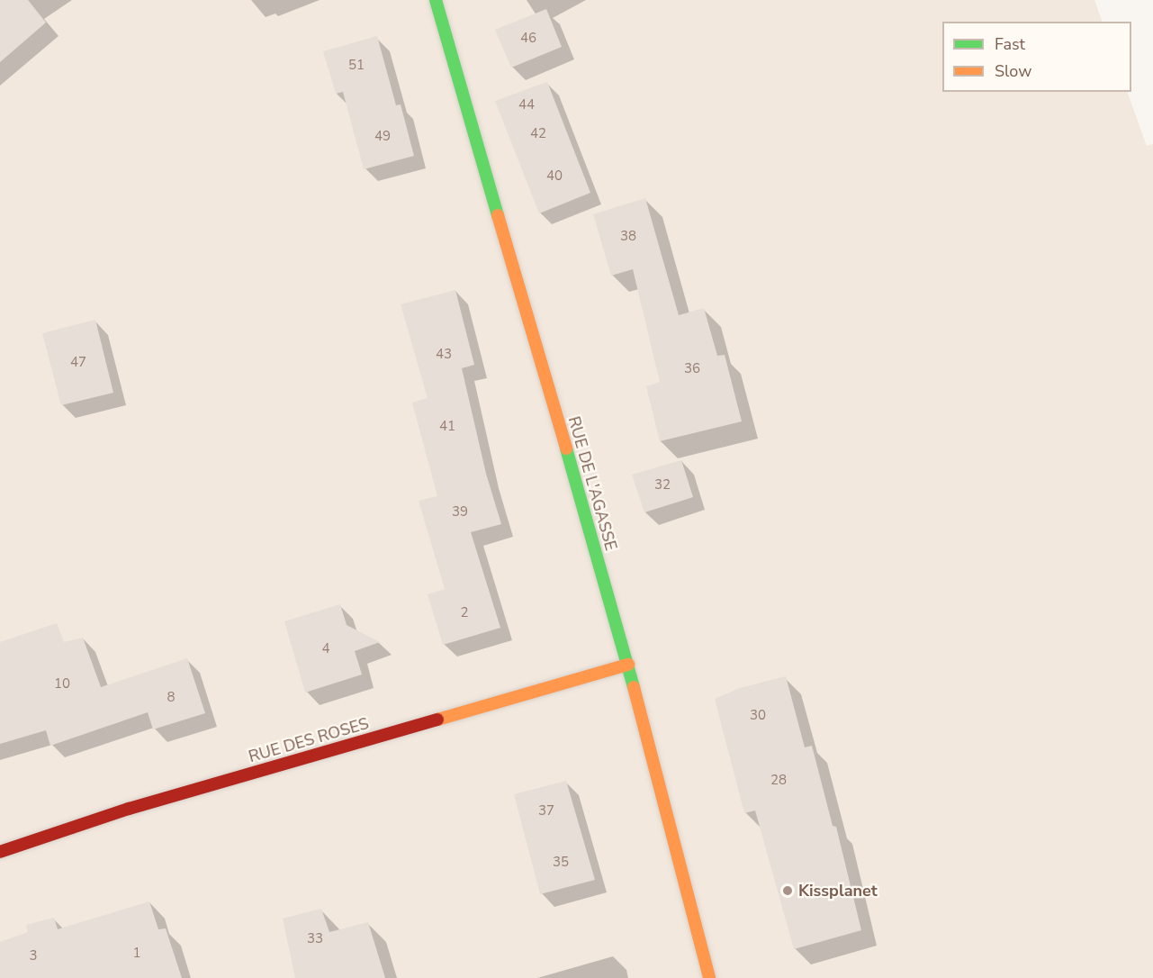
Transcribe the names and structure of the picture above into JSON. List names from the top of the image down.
{
  "streets": {
    "street": ["RUE DE L'AGASSE", "RUE DES ROSES"]
  },
  "crossings": [
    ["RUE DE L'AGASSE", "RUE DES ROSES"]
  ],
  "places": ["Kissplanet"],
  "house_numbers": [
    "46",
    "51",
    "44",
    "42",
    "49",
    "40",
    "38",
    "43",
    "47",
    "36",
    "41",
    "32",
    "39",
    "2",
    "4",
    "10",
    "8",
    "30",
    "28",
    "37",
    "35",
    "33",
    "1",
    "3"
  ],
  "legend": ["Fast", "Slow"]
}
